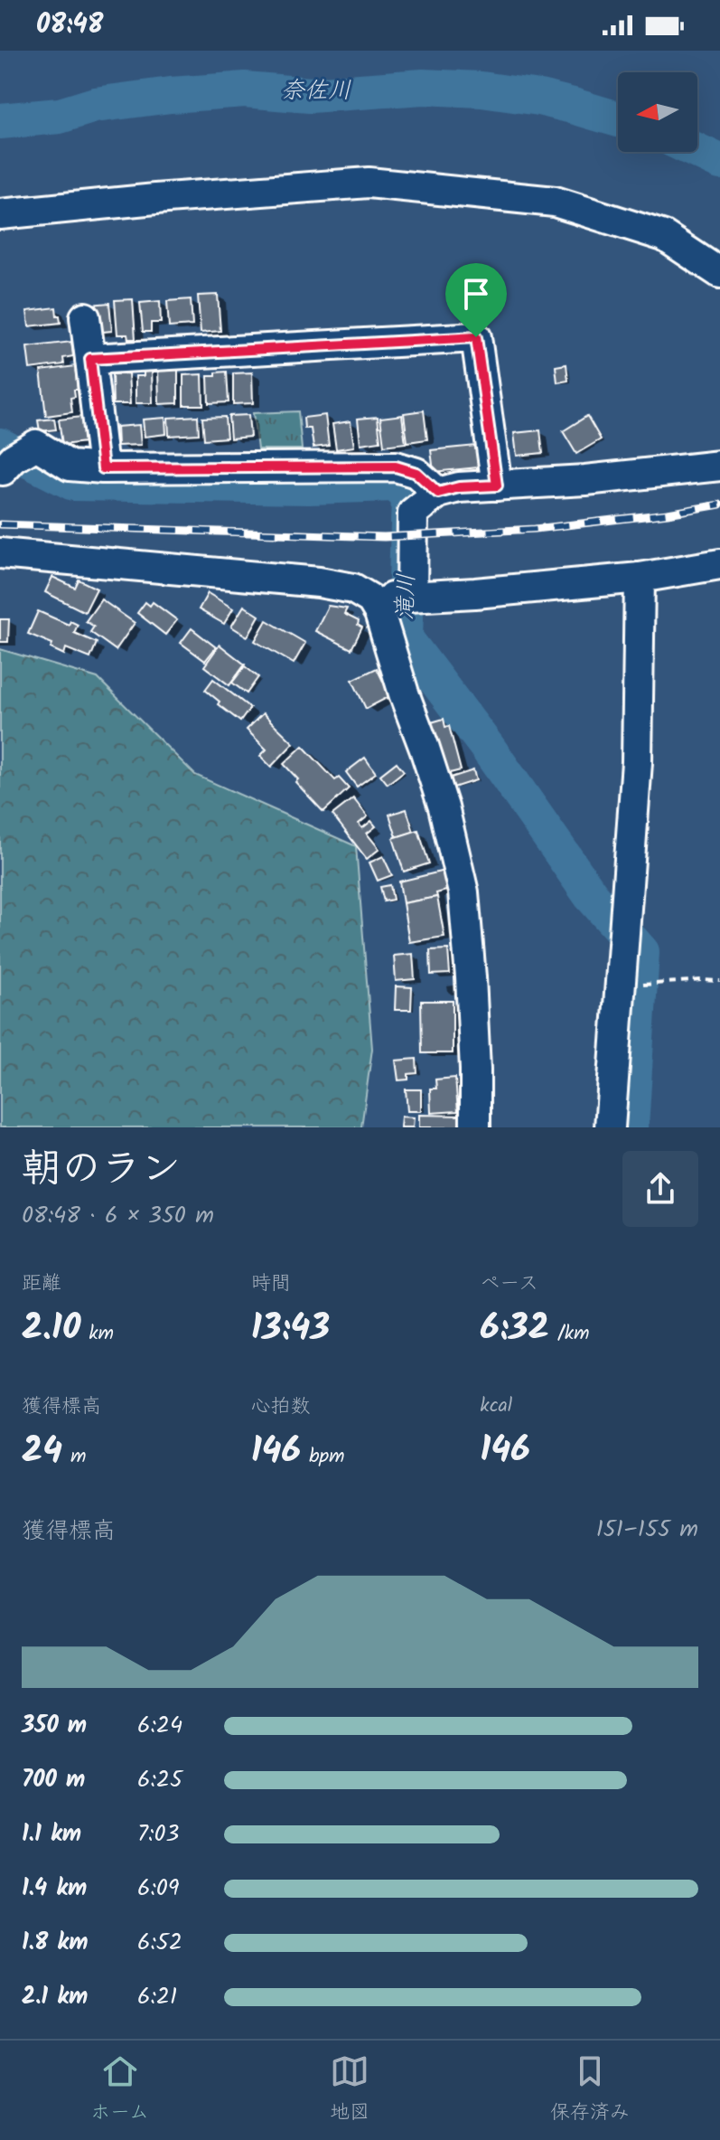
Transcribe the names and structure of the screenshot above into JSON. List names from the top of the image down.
{
  "water": ["奈佐川", "滝川"],
  "north": "left",
  "page": {
    "status": "08:48",
    "heading": ["朝のラン", "08:48 · 6 × 350 m"],
    "stats": [
      ["距離", "2.10 km"],
      ["時間", "13:43"],
      ["ペース", "6:32 /km"],
      ["獲得標高", "24 m"],
      ["心拍数", "146 bpm"],
      ["kcal", "146"]
    ],
    "chart": ["獲得標高", "151–155 m"],
    "list": [
      {
        "name": "350 m",
        "note": "6:24"
      },
      {
        "name": "700 m",
        "note": "6:25"
      },
      {
        "name": "1.1 km",
        "note": "7:03"
      },
      {
        "name": "1.4 km",
        "note": "6:09"
      },
      {
        "name": "1.8 km",
        "note": "6:52"
      },
      {
        "name": "2.1 km",
        "note": "6:21"
      }
    ],
    "tabs": ["ホーム", "地図", "保存済み"]
  }
}
